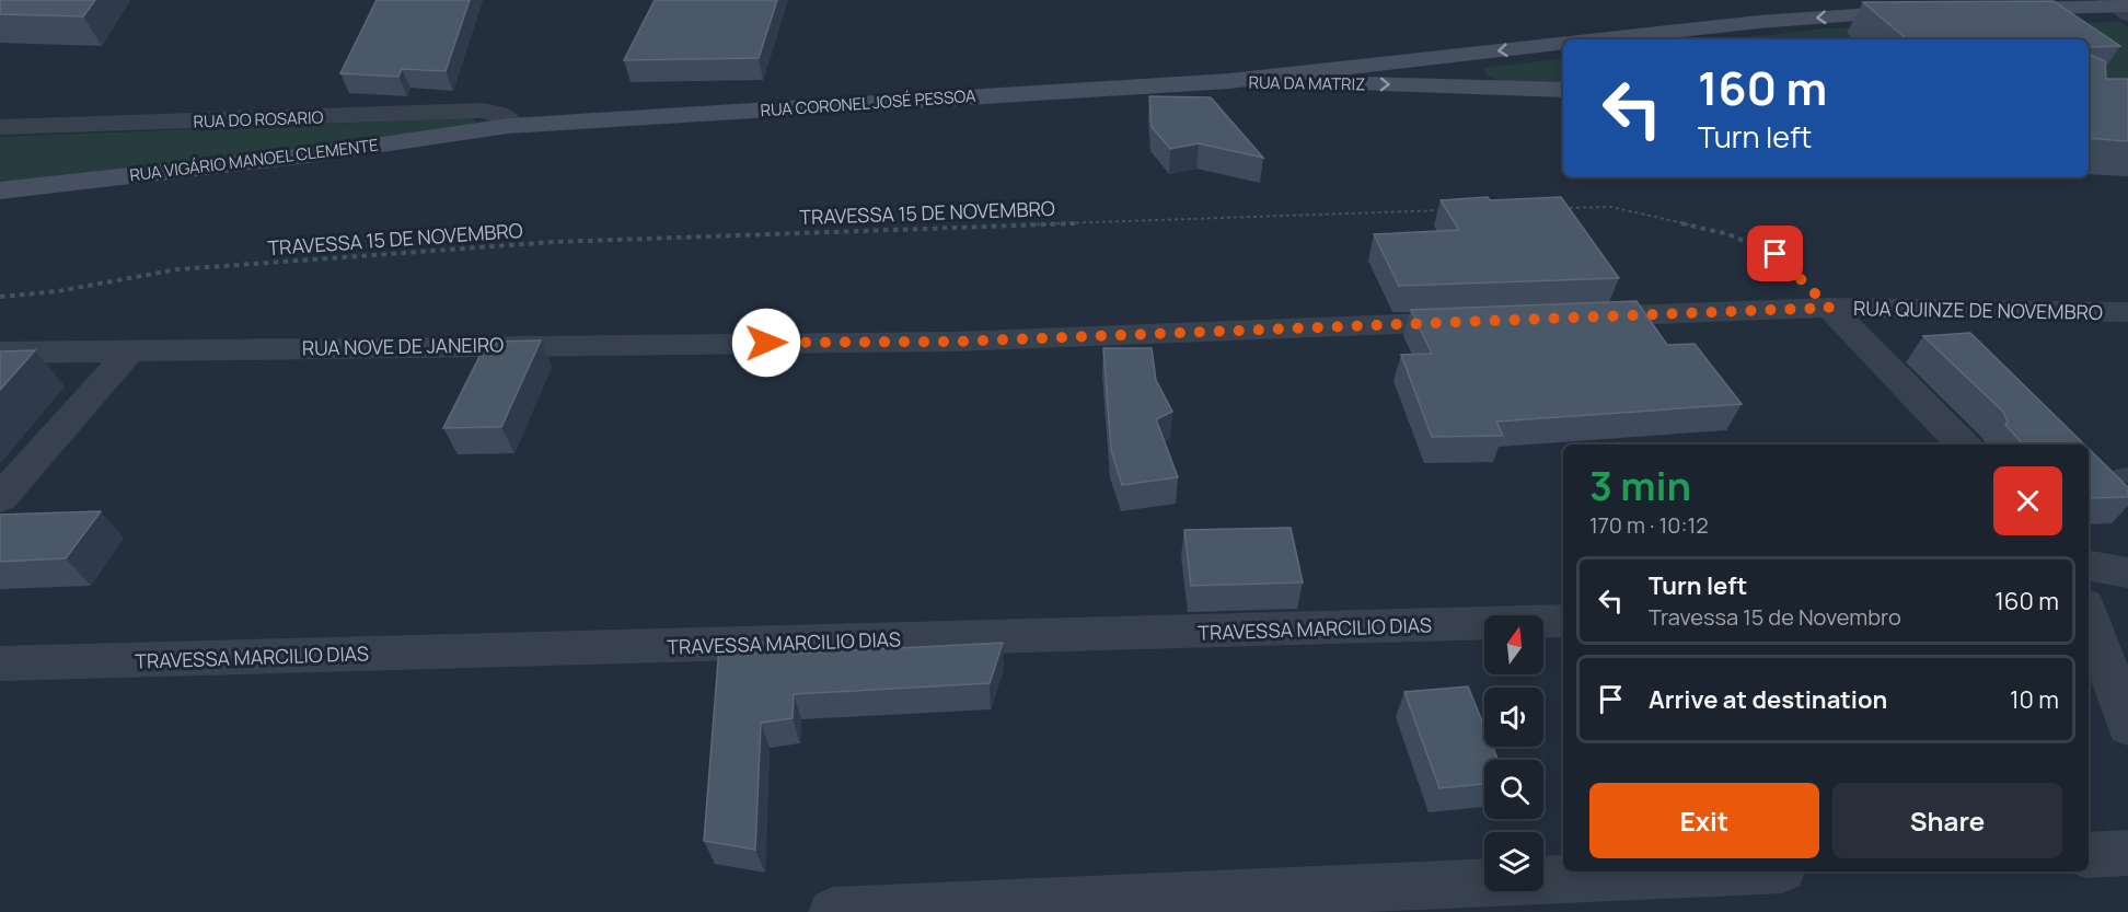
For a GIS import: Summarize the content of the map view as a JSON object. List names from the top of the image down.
{
  "streets": {
    "main road": ["RUA DA MATRIZ", "RUA CORONEL JOSÉ PESSOA", "RUA VIGÁRIO MANOEL CLEMENTE"],
    "street": [
      "RUA DO ROSARIO",
      "RUA QUINZE DE NOVEMBRO",
      "RUA NOVE DE JANEIRO",
      "TRAVESSA MARCILIO DIAS"
    ],
    "path": ["TRAVESSA 15 DE NOVEMBRO"]
  },
  "crossings": [
    ["RUA DA MATRIZ", "RUA CORONEL JOSÉ PESSOA"],
    ["RUA CORONEL JOSÉ PESSOA", "RUA DO ROSARIO"],
    ["RUA CORONEL JOSÉ PESSOA", "RUA VIGÁRIO MANOEL CLEMENTE"],
    ["RUA DO ROSARIO", "RUA VIGÁRIO MANOEL CLEMENTE"]
  ],
  "north": "top",
  "page": {
    "turn": ["160 m", "Turn left"],
    "heading": ["3 min", "170 m · 10:12"],
    "list": [
      {
        "name": "Turn left",
        "note": "Travessa 15 de Novembro",
        "value": "160 m"
      },
      {
        "name": "Arrive at destination",
        "value": "10 m"
      }
    ],
    "buttons": ["Exit", "Share"]
  }
}
